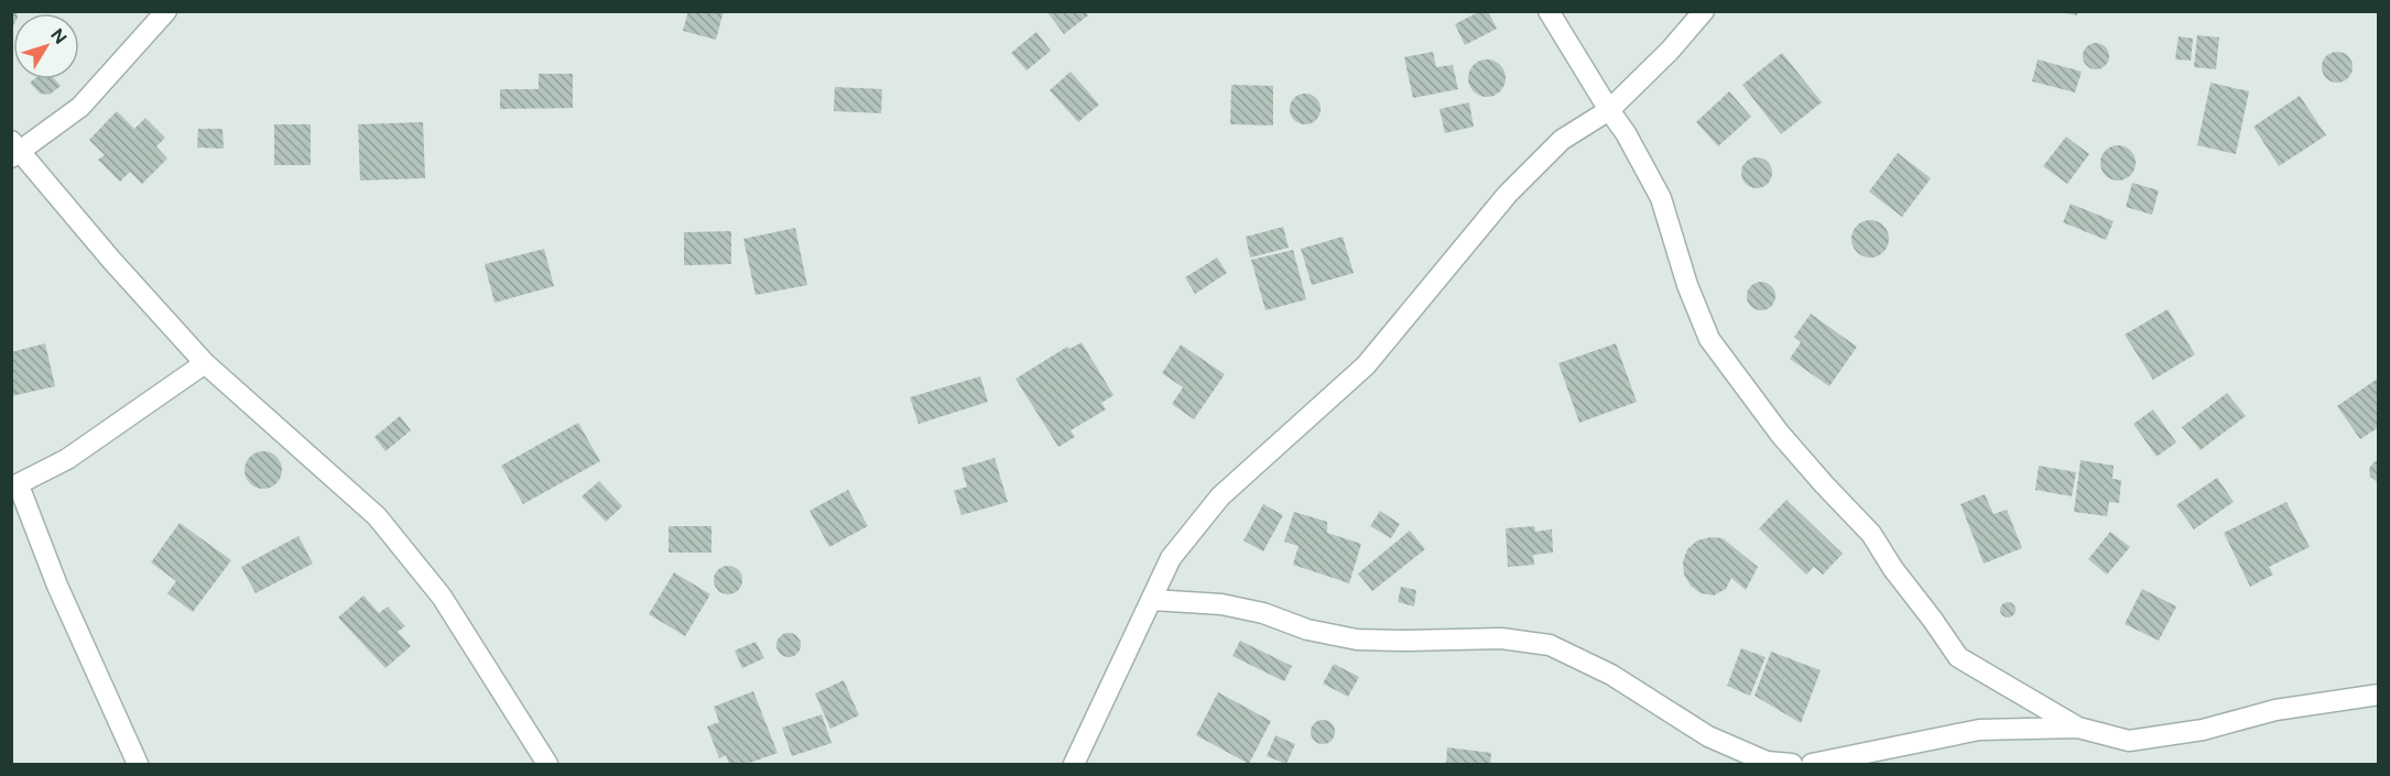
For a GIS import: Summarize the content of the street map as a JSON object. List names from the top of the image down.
{
  "north": "top right"
}
